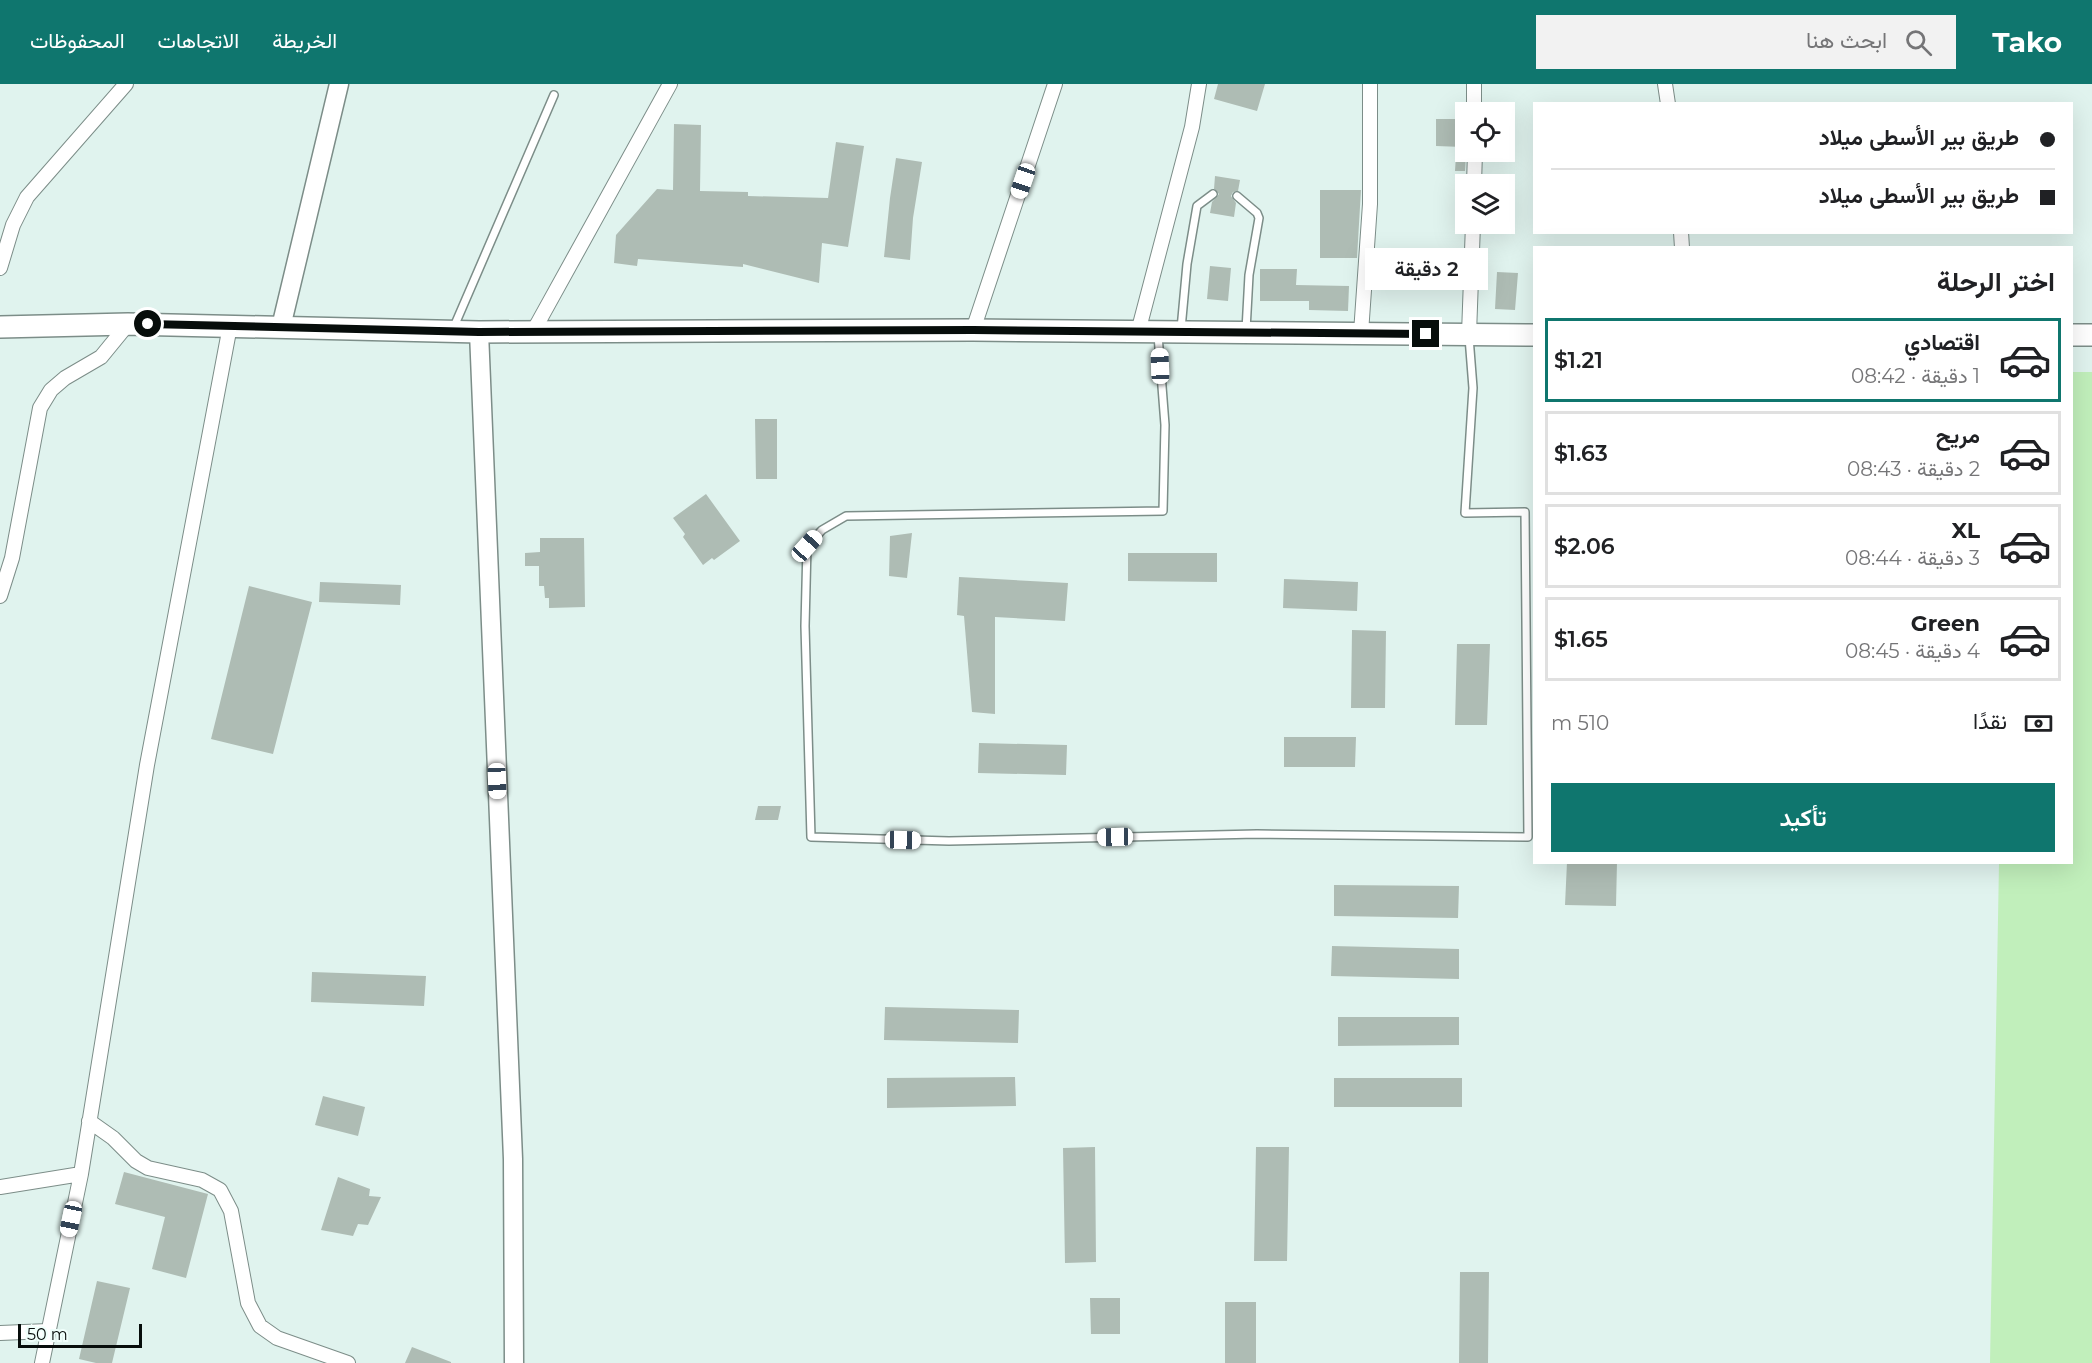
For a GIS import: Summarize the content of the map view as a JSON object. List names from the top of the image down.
{
  "scale_bar": "50 m",
  "page": {
    "header": "Tako",
    "search": "ابحث هنا",
    "nav": ["الخريطة", "الاتجاهات", "المحفوظات"],
    "banner": ["طريق بير الأسطى ميلاد", "طريق بير الأسطى ميلاد"],
    "heading": "اختر الرحلة",
    "bubble": "2 دقيقة",
    "list": [
      {
        "name": "اقتصادي",
        "note": "1 دقيقة · 08:42",
        "value": "$1.21"
      },
      {
        "name": "مريح",
        "note": "2 دقيقة · 08:43",
        "value": "$1.63"
      },
      {
        "name": "XL",
        "note": "3 دقيقة · 08:44",
        "value": "$2.06"
      },
      {
        "name": "Green",
        "note": "4 دقيقة · 08:45",
        "value": "$1.65"
      }
    ],
    "pay": ["نقدًا", "510 m"],
    "buttons": "تأكيد",
    "scale": "50 m"
  }
}
